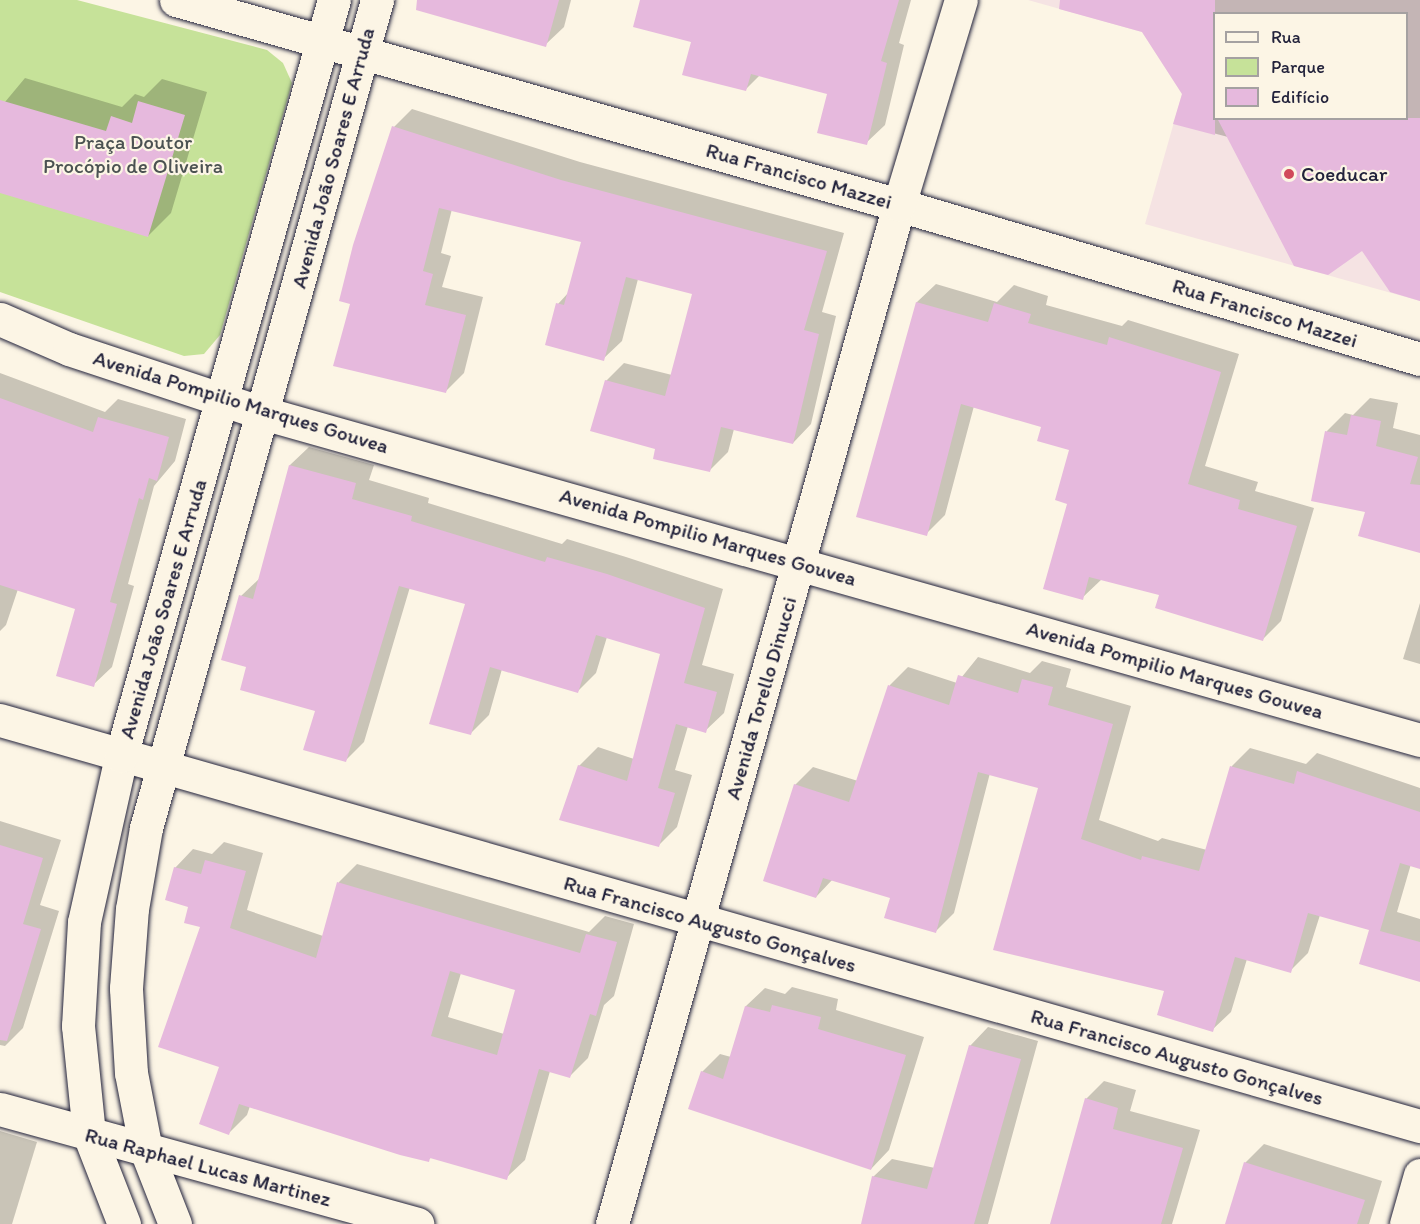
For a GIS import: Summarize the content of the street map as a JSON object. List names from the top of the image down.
{
  "streets": {
    "street": [
      "Avenida João Soares E Arruda",
      "Rua Francisco Mazzei",
      "Avenida Pompilio Marques Gouvea",
      "Avenida Torello Dinucci",
      "Rua Francisco Augusto Gonçalves",
      "Rua Raphael Lucas Martinez"
    ]
  },
  "crossings": [
    ["Avenida João Soares E Arruda", "Rua Francisco Mazzei"],
    ["Avenida João Soares E Arruda", "Avenida Pompilio Marques Gouvea"],
    ["Avenida João Soares E Arruda", "Rua Francisco Augusto Gonçalves"],
    ["Avenida João Soares E Arruda", "Rua Raphael Lucas Martinez"],
    ["Rua Francisco Mazzei", "Avenida Torello Dinucci"],
    ["Avenida Pompilio Marques Gouvea", "Avenida Torello Dinucci"],
    ["Avenida Torello Dinucci", "Rua Francisco Augusto Gonçalves"]
  ],
  "parks": ["Praça Doutor Procópio de Oliveira"],
  "places": ["Coeducar"],
  "legend": ["Rua", "Parque", "Edifício"]
}
